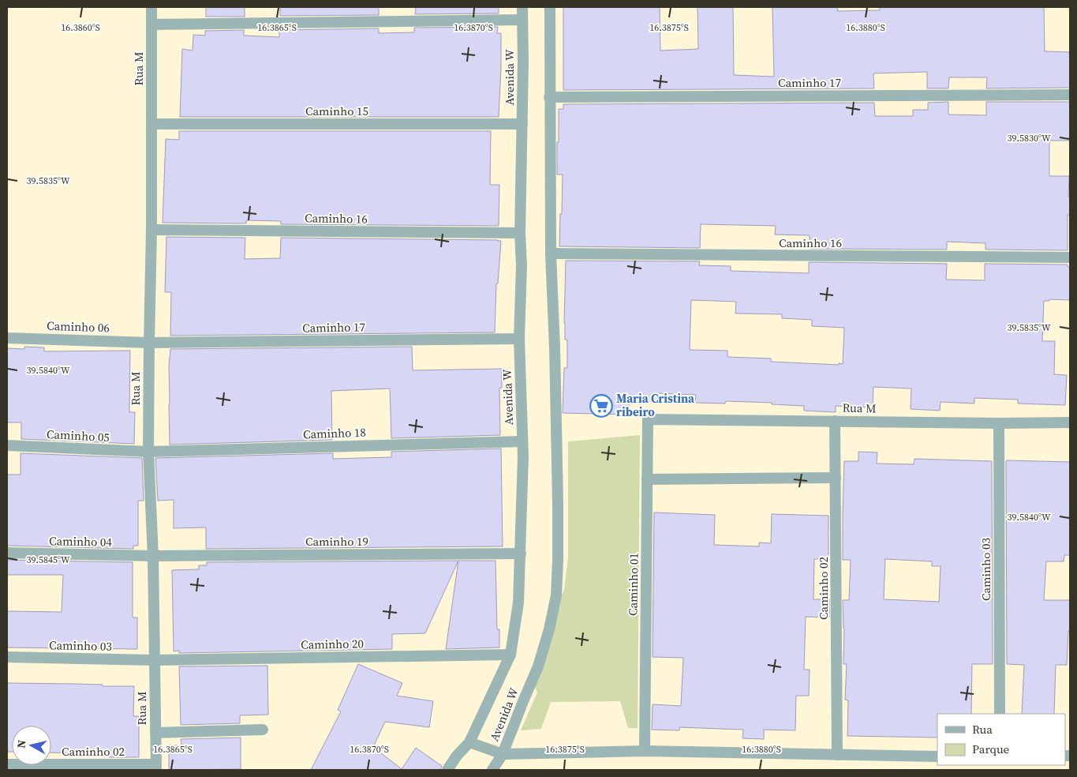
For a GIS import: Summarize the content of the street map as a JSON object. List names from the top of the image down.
{
  "streets": {
    "street": [
      "Rua M",
      "Avenida W",
      "Caminho 17",
      "Caminho 15",
      "Caminho 16",
      "Caminho 06",
      "Caminho 18",
      "Caminho 05",
      "Caminho 04",
      "Caminho 19",
      "Caminho 03",
      "Caminho 01",
      "Caminho 02",
      "Caminho 20"
    ]
  },
  "crossings": [
    ["Rua M", "Caminho 17"],
    ["Rua M", "Caminho 15"],
    ["Rua M", "Caminho 16"],
    ["Rua M", "Caminho 06"],
    ["Rua M", "Caminho 18"],
    ["Rua M", "Caminho 05"],
    ["Rua M", "Caminho 04"],
    ["Rua M", "Caminho 19"],
    ["Rua M", "Caminho 03"],
    ["Rua M", "Caminho 01"],
    ["Rua M", "Caminho 02"],
    ["Rua M", "Caminho 20"],
    ["Avenida W", "Caminho 17"],
    ["Avenida W", "Caminho 15"],
    ["Avenida W", "Caminho 16"],
    ["Avenida W", "Caminho 18"],
    ["Avenida W", "Caminho 19"],
    ["Avenida W", "Caminho 20"],
    ["Caminho 17", "Caminho 06"],
    ["Caminho 18", "Caminho 05"],
    ["Caminho 04", "Caminho 19"],
    ["Caminho 03", "Caminho 20"]
  ],
  "places": {
    "supermarket": ["Maria Cristina ribeiro"]
  },
  "legend": ["Rua", "Parque"],
  "north": "left",
  "coordinates": [
    "16.3860°S",
    "16.3865°S",
    "16.3870°S",
    "16.3875°S",
    "16.3880°S",
    "39.5830°W",
    "39.5835°W",
    "39.5840°W",
    "39.5845°W"
  ]
}
